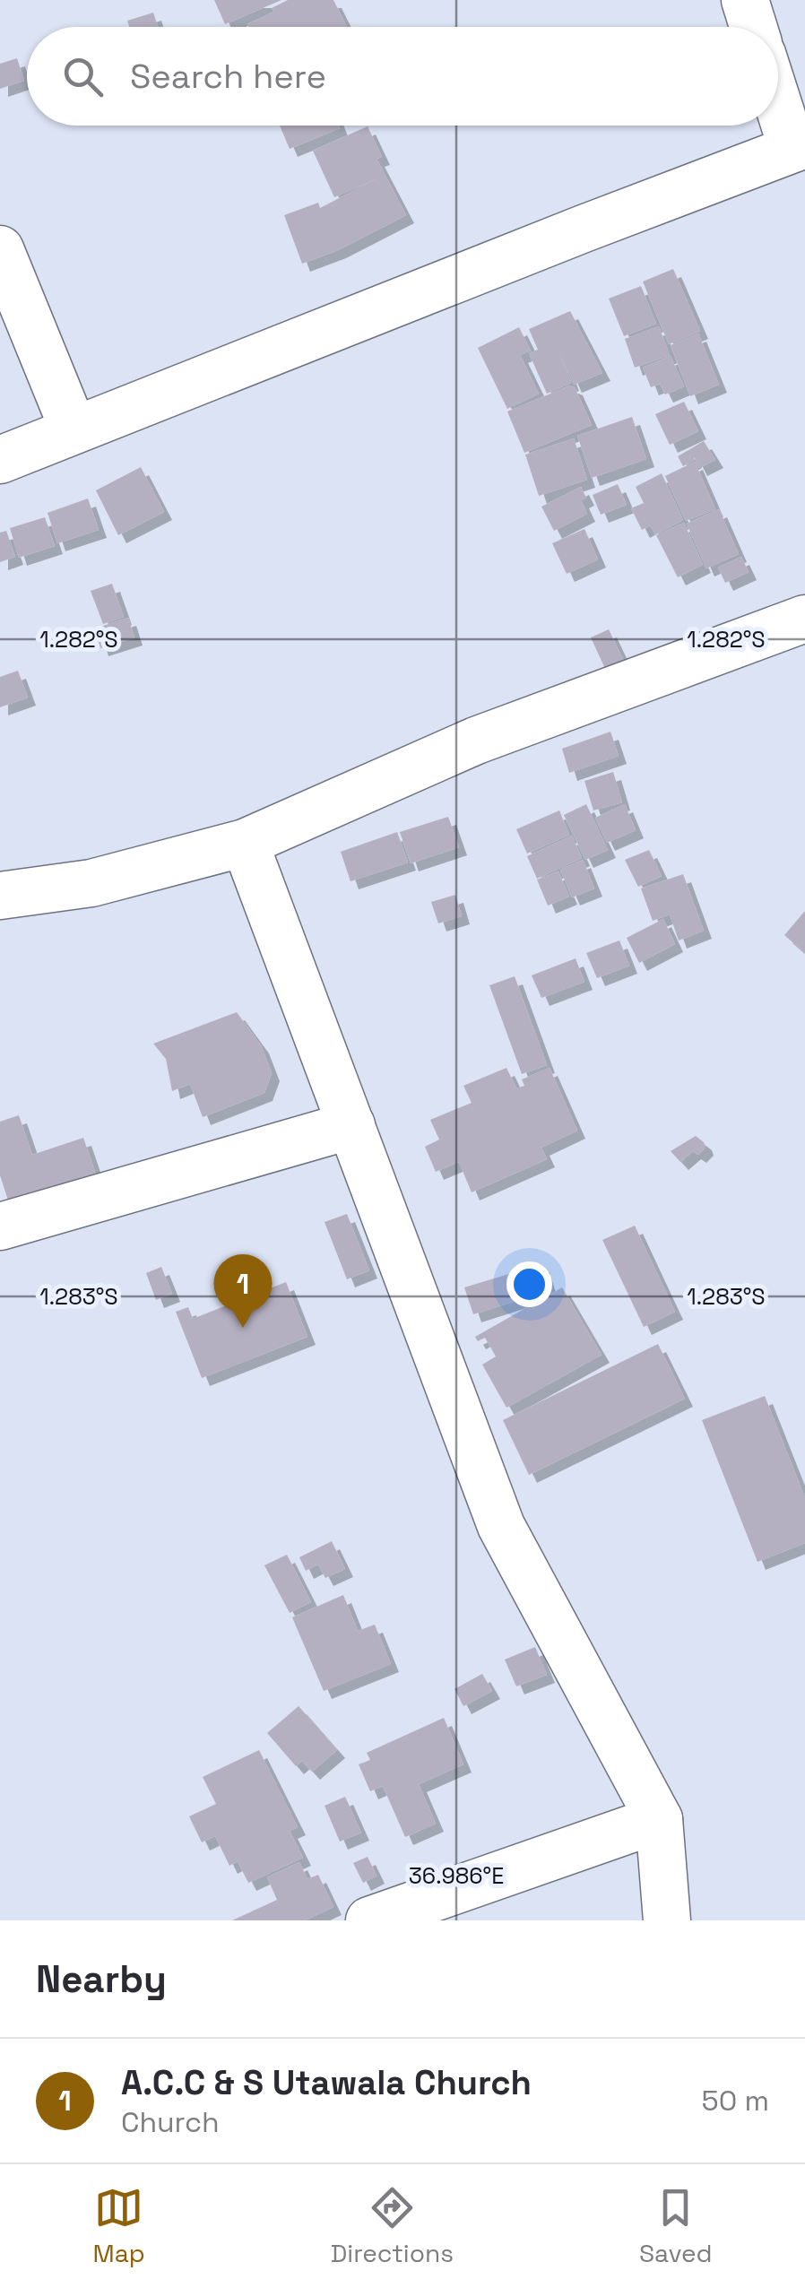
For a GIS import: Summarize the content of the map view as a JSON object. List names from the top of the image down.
{
  "page": {
    "search": "Search here",
    "pins": "1",
    "heading": "Nearby",
    "list": [
      {
        "mark": "1",
        "name": "A.C.C & S Utawala Church",
        "note": "Church",
        "value": "50 m"
      }
    ],
    "nav": ["Map", "Directions", "Saved"]
  },
  "coordinates": ["1.282°S", "1.283°S", "36.986°E"]
}
